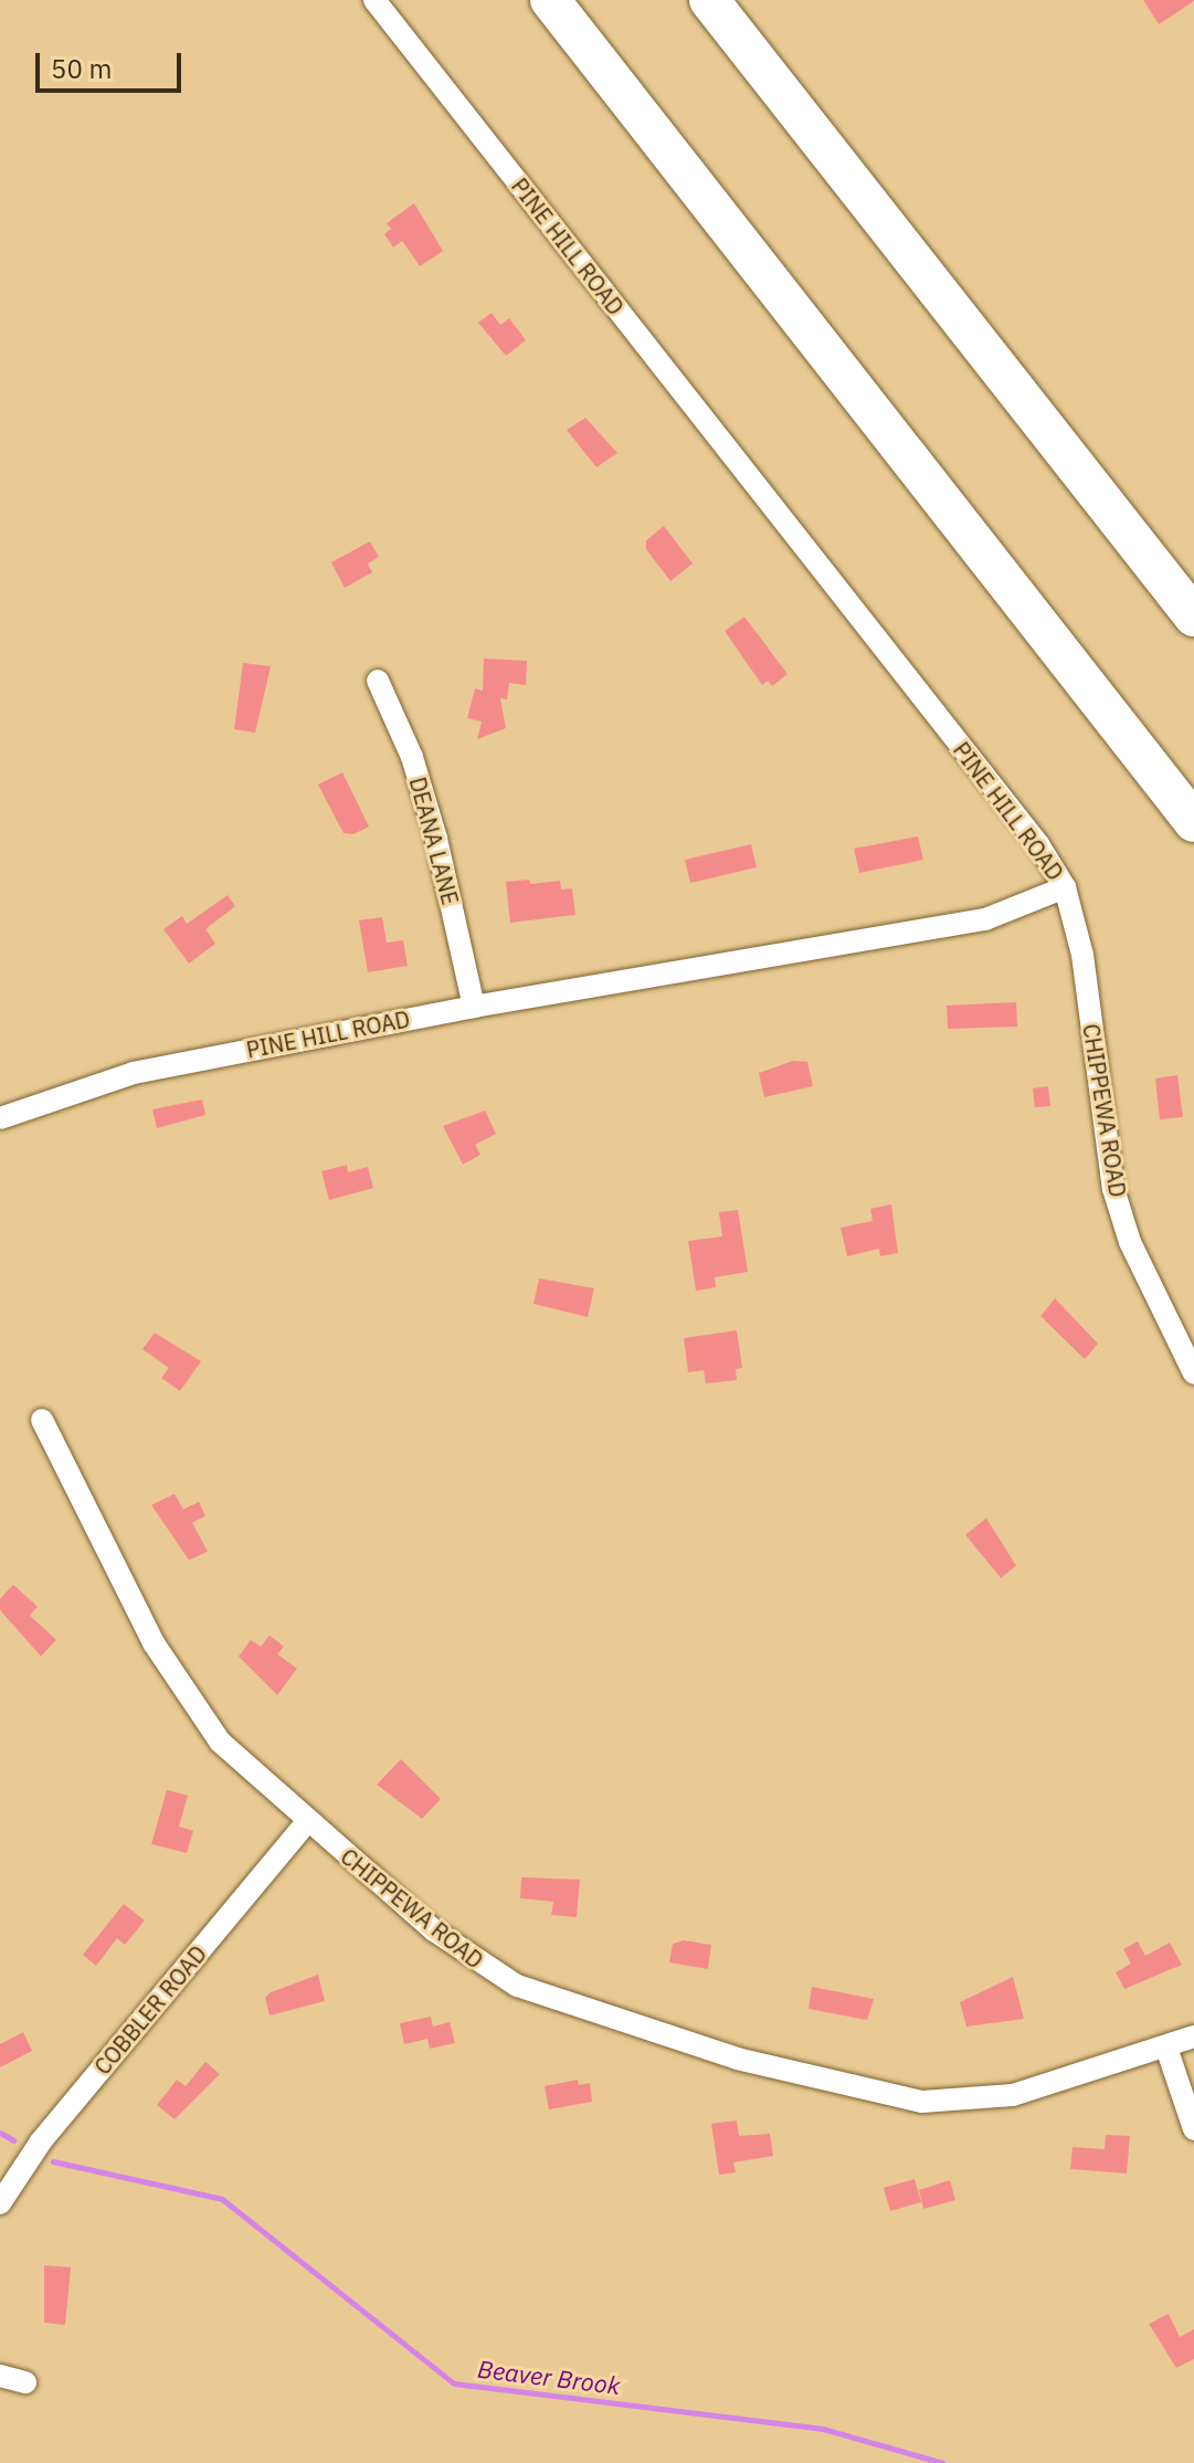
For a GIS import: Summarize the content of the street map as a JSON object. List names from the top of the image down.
{
  "streets": {
    "street": [
      "PINE HILL ROAD",
      "DEANA LANE",
      "CHIPPEWA ROAD",
      "COBBLER ROAD"
    ]
  },
  "crossings": [
    ["PINE HILL ROAD", "DEANA LANE"],
    ["PINE HILL ROAD", "CHIPPEWA ROAD"],
    ["CHIPPEWA ROAD", "COBBLER ROAD"]
  ],
  "water": ["Beaver Brook"],
  "scale_bar": "50 m"
}
